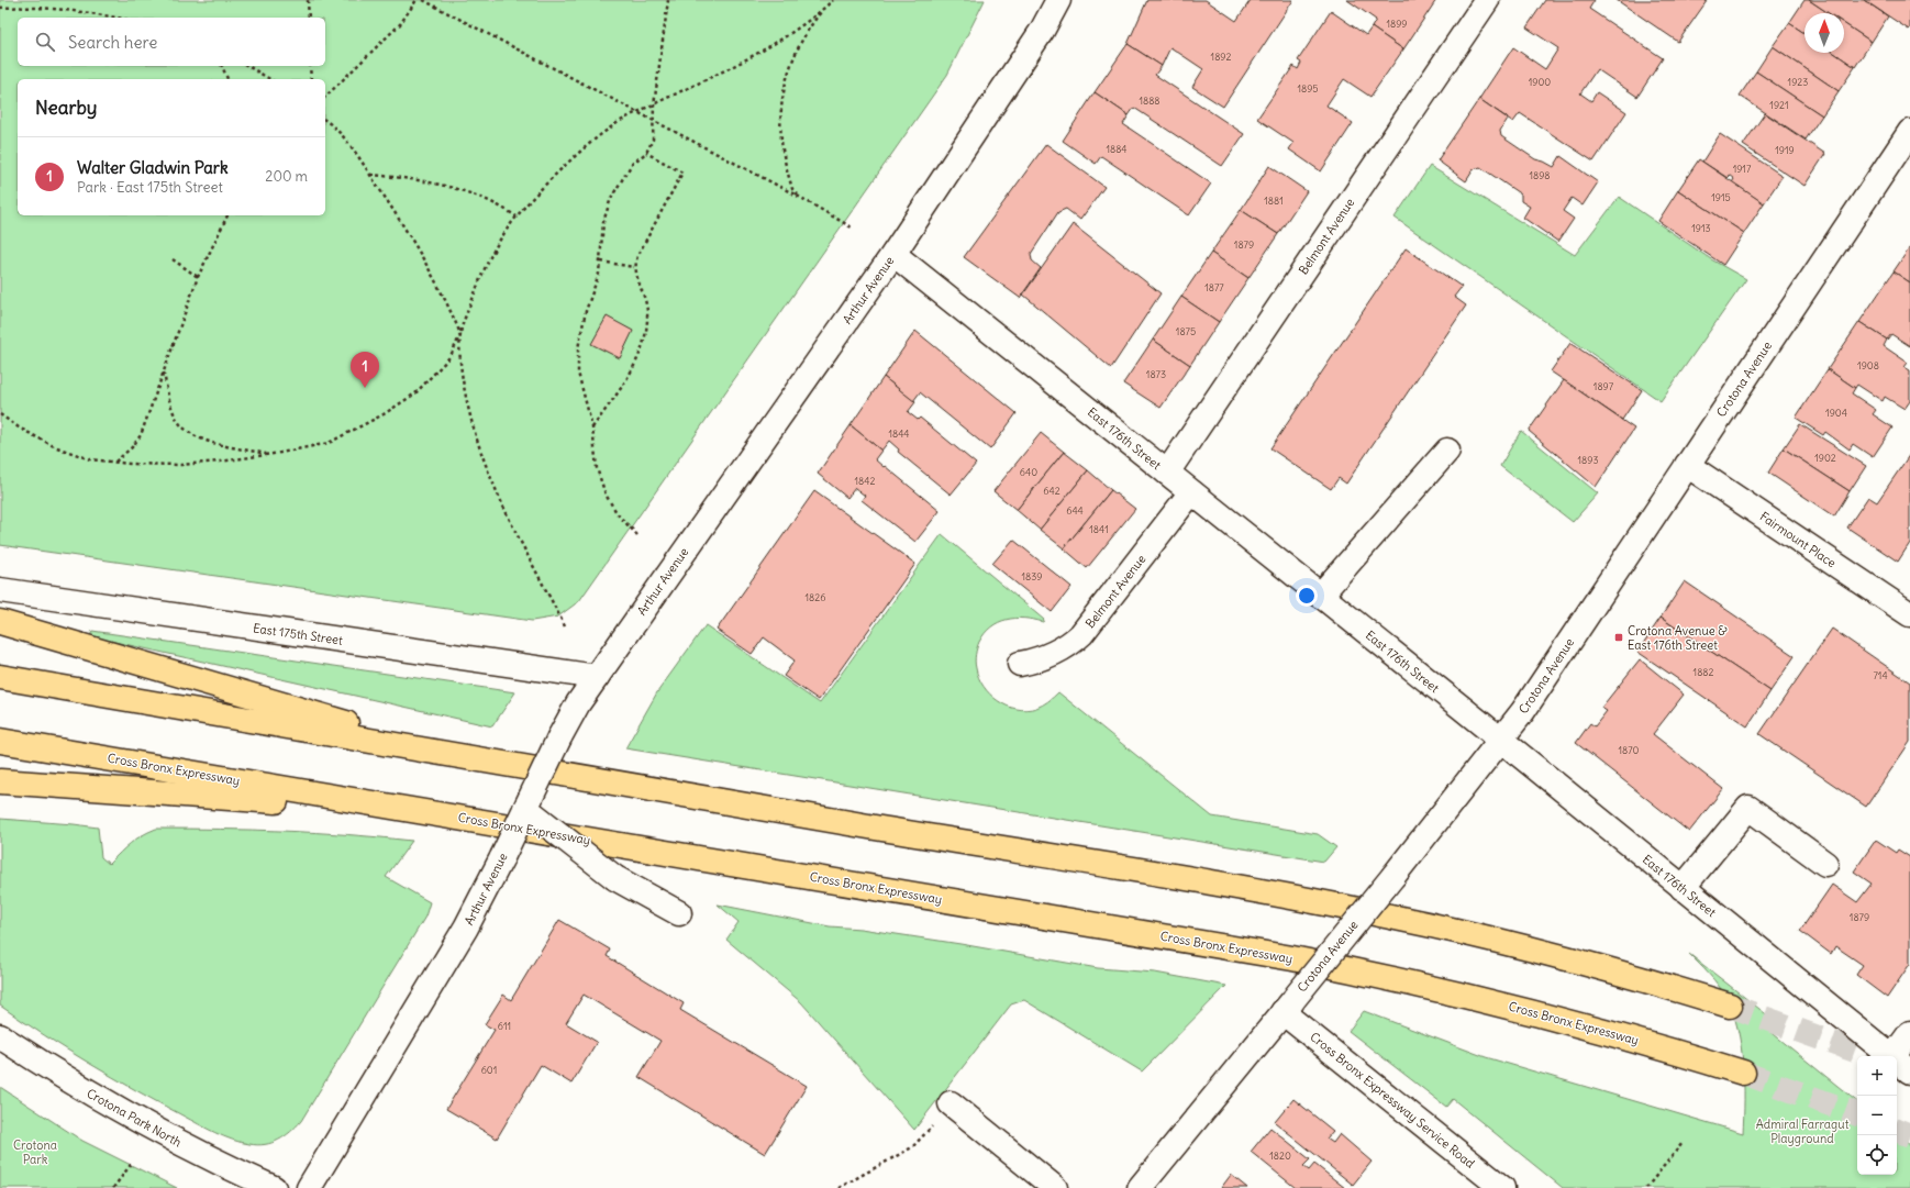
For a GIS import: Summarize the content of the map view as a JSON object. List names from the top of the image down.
{
  "streets": {
    "highway": ["Cross Bronx Expressway"],
    "street": [
      "Belmont Avenue",
      "Arthur Avenue",
      "Crotona Avenue",
      "East 176th Street",
      "Fairmount Place",
      "East 175th Street",
      "Cross Bronx Expressway Service Road",
      "Crotona Park North"
    ]
  },
  "crossings": [
    ["Belmont Avenue", "East 176th Street"],
    ["Arthur Avenue", "East 176th Street"],
    ["Arthur Avenue", "East 175th Street"],
    ["Crotona Avenue", "East 176th Street"],
    ["Crotona Avenue", "Fairmount Place"],
    ["Crotona Avenue", "Cross Bronx Expressway Service Road"]
  ],
  "parks": ["Admiral Farragut Playground", "Crotona Park"],
  "places": {
    "transit": ["Crotona Avenue & East 176th Street"]
  },
  "house_numbers": [
    "1899",
    "1892",
    "1900",
    "1923",
    "1895",
    "1888",
    "1921",
    "1884",
    "1919",
    "1917",
    "1898",
    "1915",
    "1881",
    "1913",
    "1879",
    "1877",
    "1875",
    "1908",
    "1873",
    "1897",
    "1904",
    "1844",
    "1902",
    "1893",
    "640",
    "1842",
    "642",
    "644",
    "1841",
    "1839",
    "1826",
    "1882",
    "714",
    "1870",
    "1879",
    "611",
    "601",
    "1820"
  ],
  "north": "top",
  "page": {
    "search": "Search here",
    "heading": "Nearby",
    "list": [
      {
        "mark": "1",
        "name": "Walter Gladwin Park",
        "note": "Park · East 175th Street",
        "value": "200 m"
      }
    ],
    "pins": "1",
    "map_buttons": ["+", "−"]
  }
}
